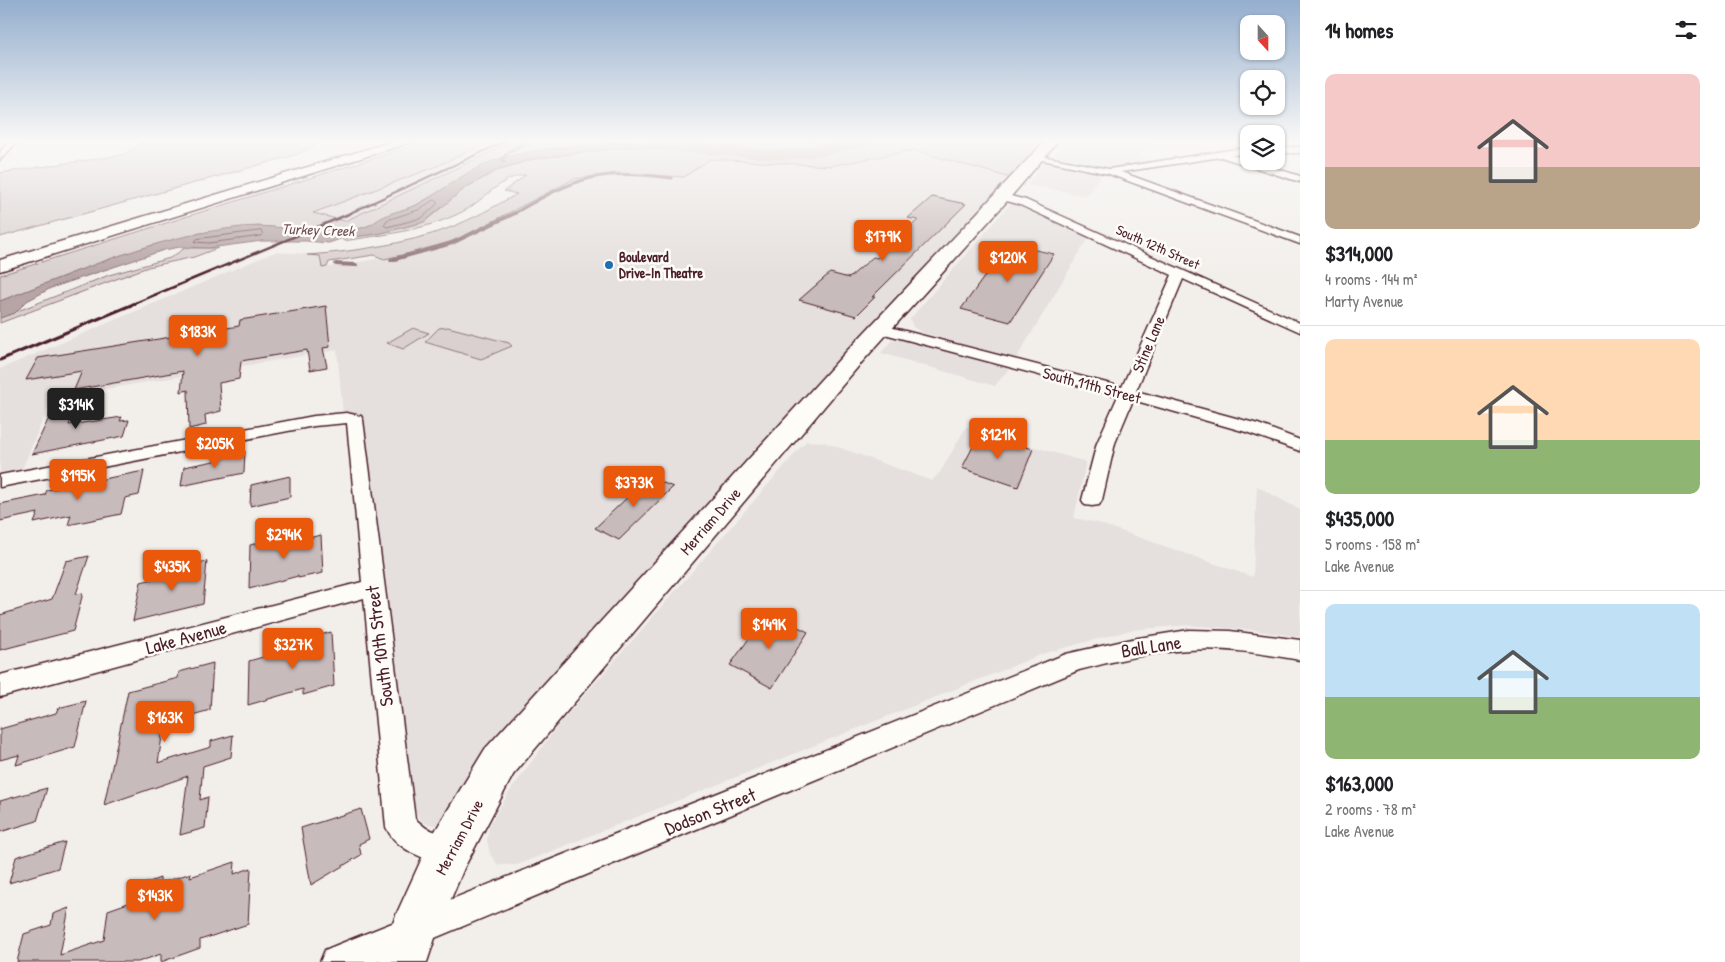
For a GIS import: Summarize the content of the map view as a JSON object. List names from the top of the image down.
{
  "streets": {
    "main road": ["Merriam Drive"],
    "street": [
      "South 12th Street",
      "Stine Lane",
      "South 11th Street",
      "Lake Avenue",
      "South 10th Street",
      "Ball Lane",
      "Dodson Street"
    ]
  },
  "crossings": [
    ["South 12th Street", "Stine Lane"],
    ["South 12th Street", "Merriam Drive"],
    ["Stine Lane", "South 11th Street"],
    ["South 11th Street", "Merriam Drive"],
    ["Merriam Drive", "South 10th Street"],
    ["Merriam Drive", "Dodson Street"],
    ["Lake Avenue", "South 10th Street"],
    ["Ball Lane", "Dodson Street"]
  ],
  "water": ["Turkey Creek"],
  "places": ["Boulevard Drive-In Theatre"],
  "north": "bottom",
  "page": {
    "heading": "14 homes",
    "list": [
      {
        "name": "$314,000",
        "note": "4 rooms · 144 m² · Marty Avenue"
      },
      {
        "name": "$435,000",
        "note": "5 rooms · 158 m² · Lake Avenue"
      },
      {
        "name": "$163,000",
        "note": "2 rooms · 78 m² · Lake Avenue"
      }
    ],
    "price": [
      "$179K",
      "$120K",
      "$183K",
      "$314K",
      "$121K",
      "$205K",
      "$195K",
      "$373K",
      "$294K",
      "$435K",
      "$149K",
      "$327K",
      "$163K",
      "$143K"
    ]
  }
}
